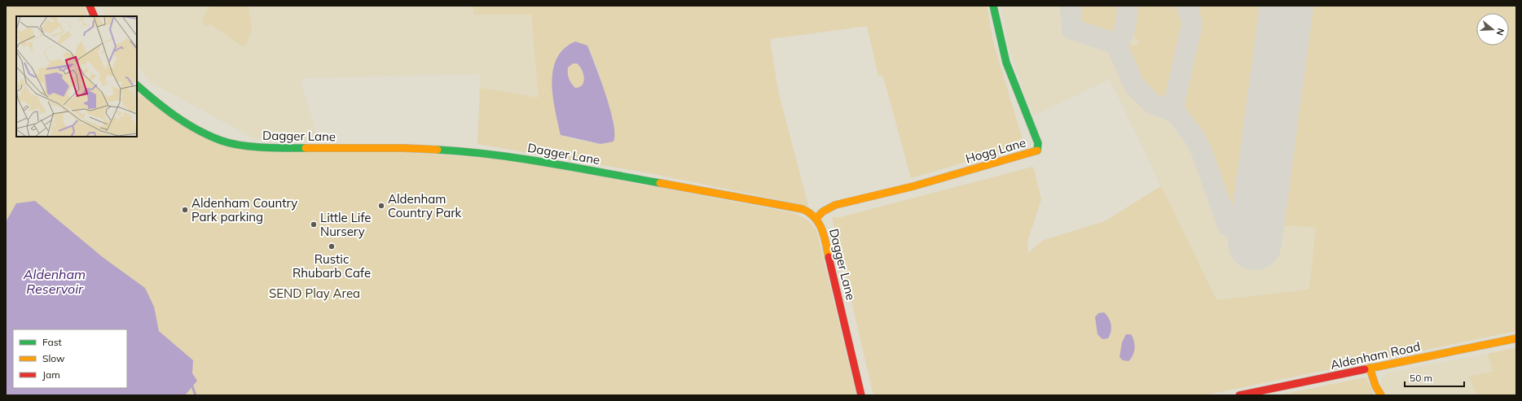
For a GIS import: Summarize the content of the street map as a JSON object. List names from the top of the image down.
{
  "streets": {
    "street": ["Dagger Lane", "Hogg Lane", "Aldenham Road"]
  },
  "crossings": [
    ["Dagger Lane", "Hogg Lane"]
  ],
  "water": ["Aldenham Reservoir"],
  "parks": ["SEND Play Area"],
  "places": [
    "Aldenham Country Park",
    "Aldenham Country Park parking",
    "Little Life Nursery",
    "Rustic Rhubarb Cafe"
  ],
  "legend": ["Fast", "Slow", "Jam"],
  "scale_bar": "50 m",
  "north": "right"
}
